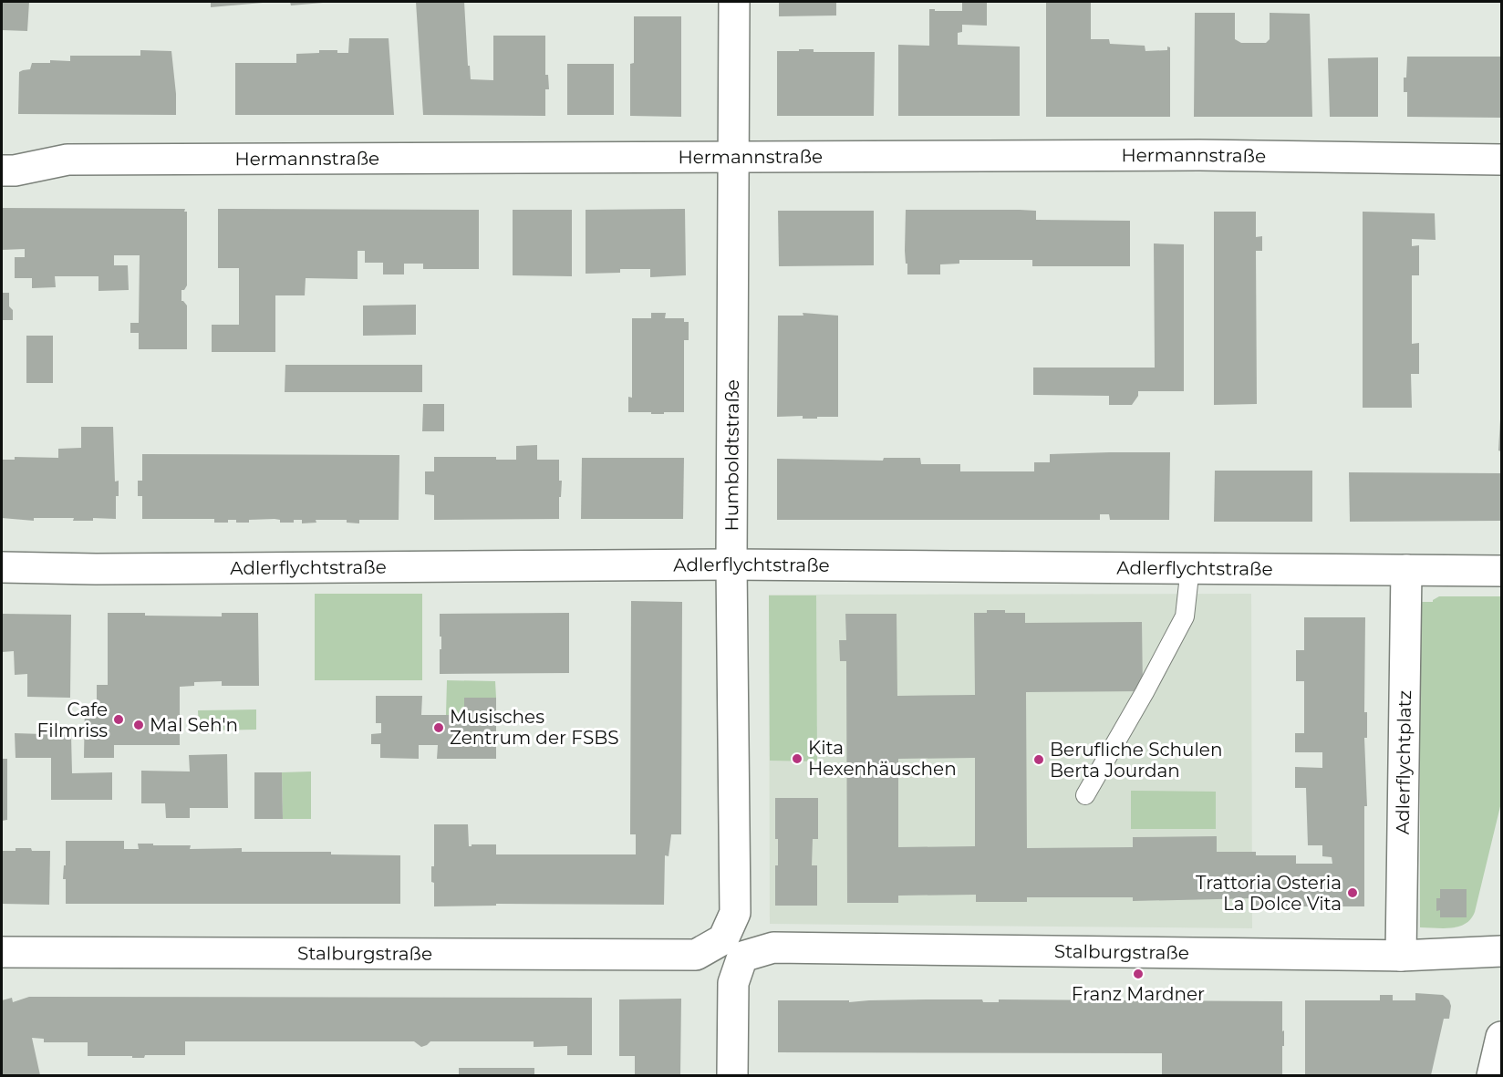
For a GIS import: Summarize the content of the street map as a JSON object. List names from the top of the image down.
{
  "streets": {
    "street": [
      "Hermannstraße",
      "Humboldtstraße",
      "Adlerflychtstraße",
      "Adlerflychtplatz",
      "Stalburgstraße"
    ]
  },
  "crossings": [
    ["Hermannstraße", "Humboldtstraße"],
    ["Humboldtstraße", "Adlerflychtstraße"],
    ["Humboldtstraße", "Stalburgstraße"],
    ["Adlerflychtstraße", "Adlerflychtplatz"],
    ["Adlerflychtplatz", "Stalburgstraße"]
  ],
  "places": [
    "Cafe Filmriss",
    "Mal Seh'n",
    "Musisches Zentrum der FSBS",
    "Kita Hexenhäuschen",
    "Berufliche Schulen Berta Jourdan",
    "Trattoria Osteria La Dolce Vita",
    "Franz Mardner"
  ]
}
